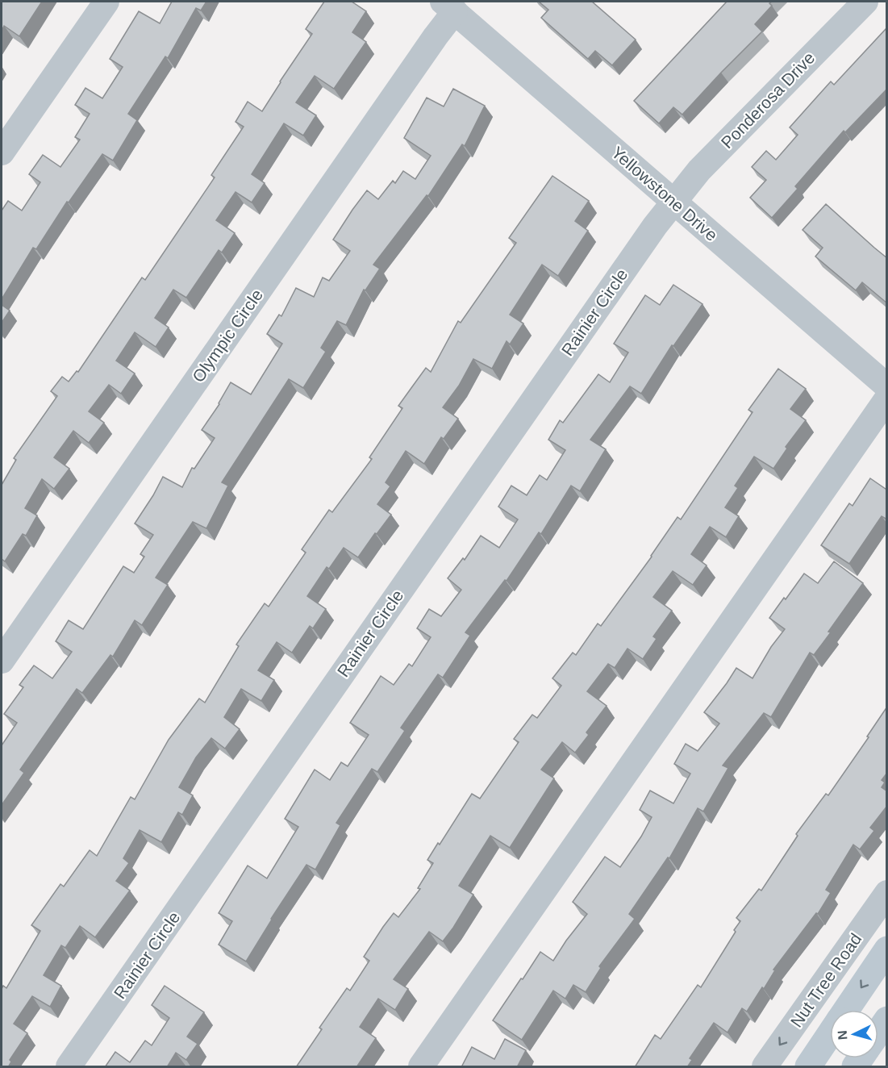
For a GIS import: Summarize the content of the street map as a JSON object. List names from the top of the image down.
{
  "streets": {
    "main road": ["Nut Tree Road"],
    "street": [
      "Ponderosa Drive",
      "Yellowstone Drive",
      "Rainier Circle",
      "Olympic Circle"
    ]
  },
  "crossings": [
    ["Ponderosa Drive", "Yellowstone Drive"],
    ["Ponderosa Drive", "Rainier Circle"],
    ["Yellowstone Drive", "Rainier Circle"],
    ["Yellowstone Drive", "Olympic Circle"]
  ],
  "one_way": ["Nut Tree Road"],
  "north": "left"
}
